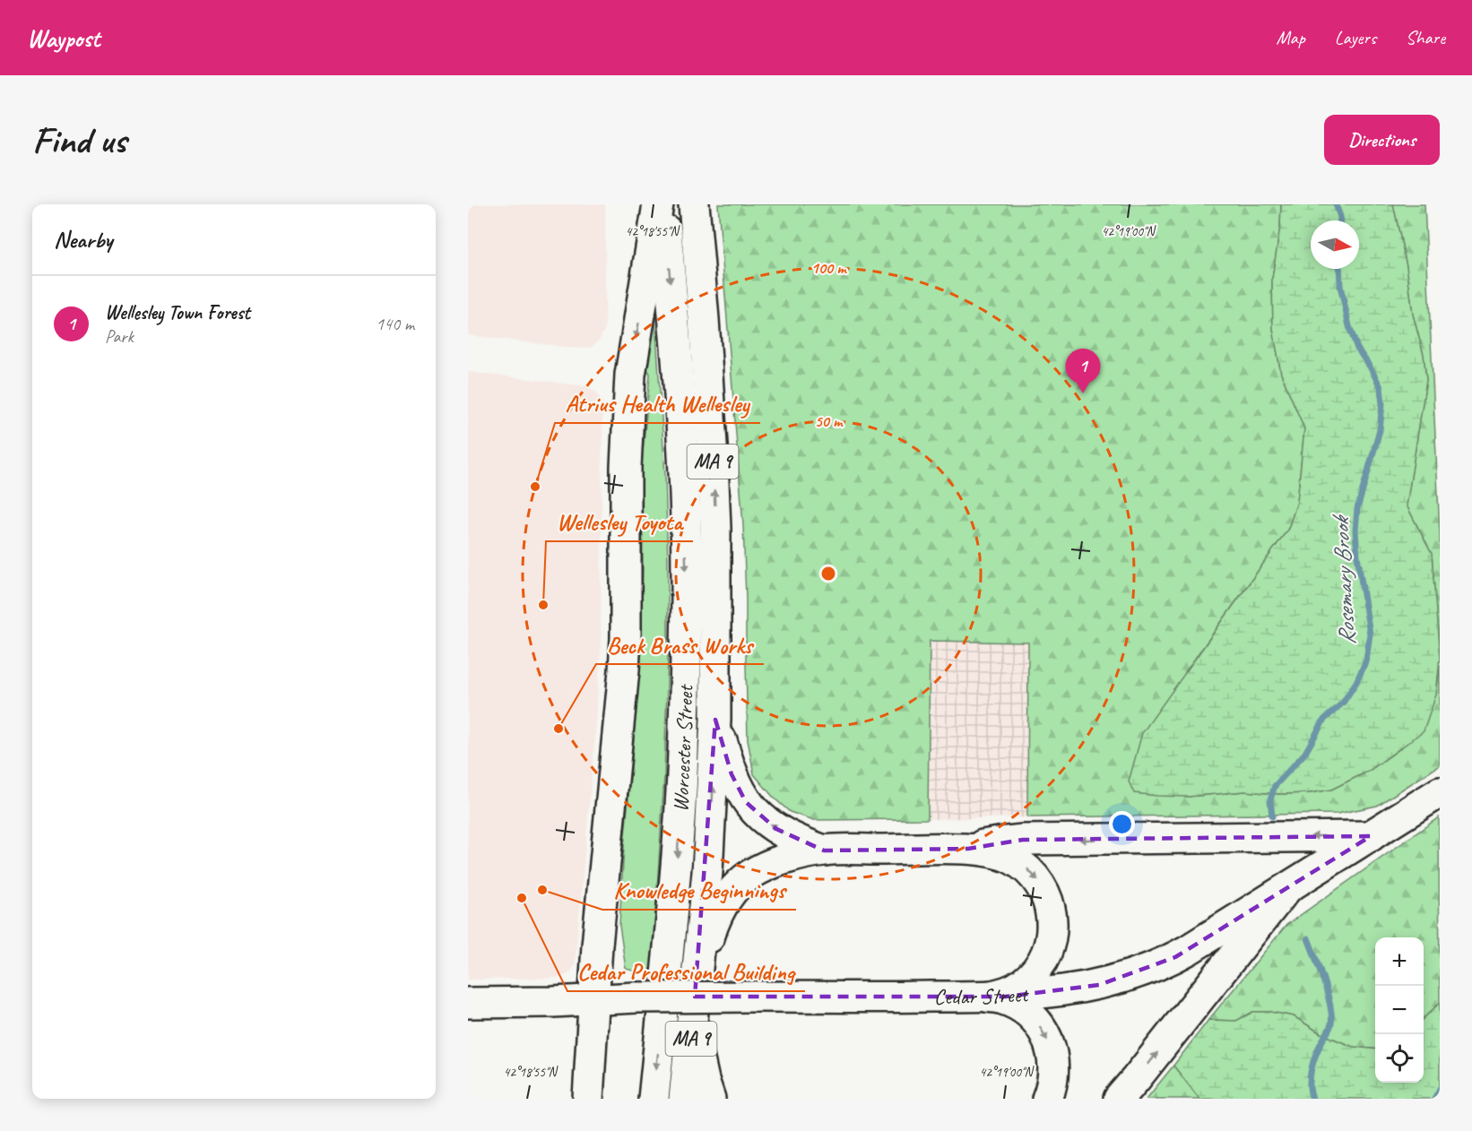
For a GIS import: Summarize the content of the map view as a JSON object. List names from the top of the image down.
{
  "streets": {
    "main road": ["MA 9", "Worcester Street", "Cedar Street"]
  },
  "water": ["Rosemary Brook"],
  "places": [
    "Atrius Health Wellesley",
    "Wellesley Toyota",
    "Beck Brass Works",
    "Knowledge Beginnings",
    "Cedar Professional Building"
  ],
  "north": "right",
  "page": {
    "header": "Waypost",
    "nav": ["Map", "Layers", "Share"],
    "buttons": "Directions",
    "title": "Find us",
    "heading": "Nearby",
    "list": [
      {
        "mark": "1",
        "name": "Wellesley Town Forest",
        "note": "Park",
        "value": "140 m"
      }
    ],
    "pins": "1",
    "map_buttons": ["+", "−"]
  },
  "coordinates": ["42°18'55\"N", "42°19'00\"N"],
  "rings": ["100 m", "50 m"]
}
